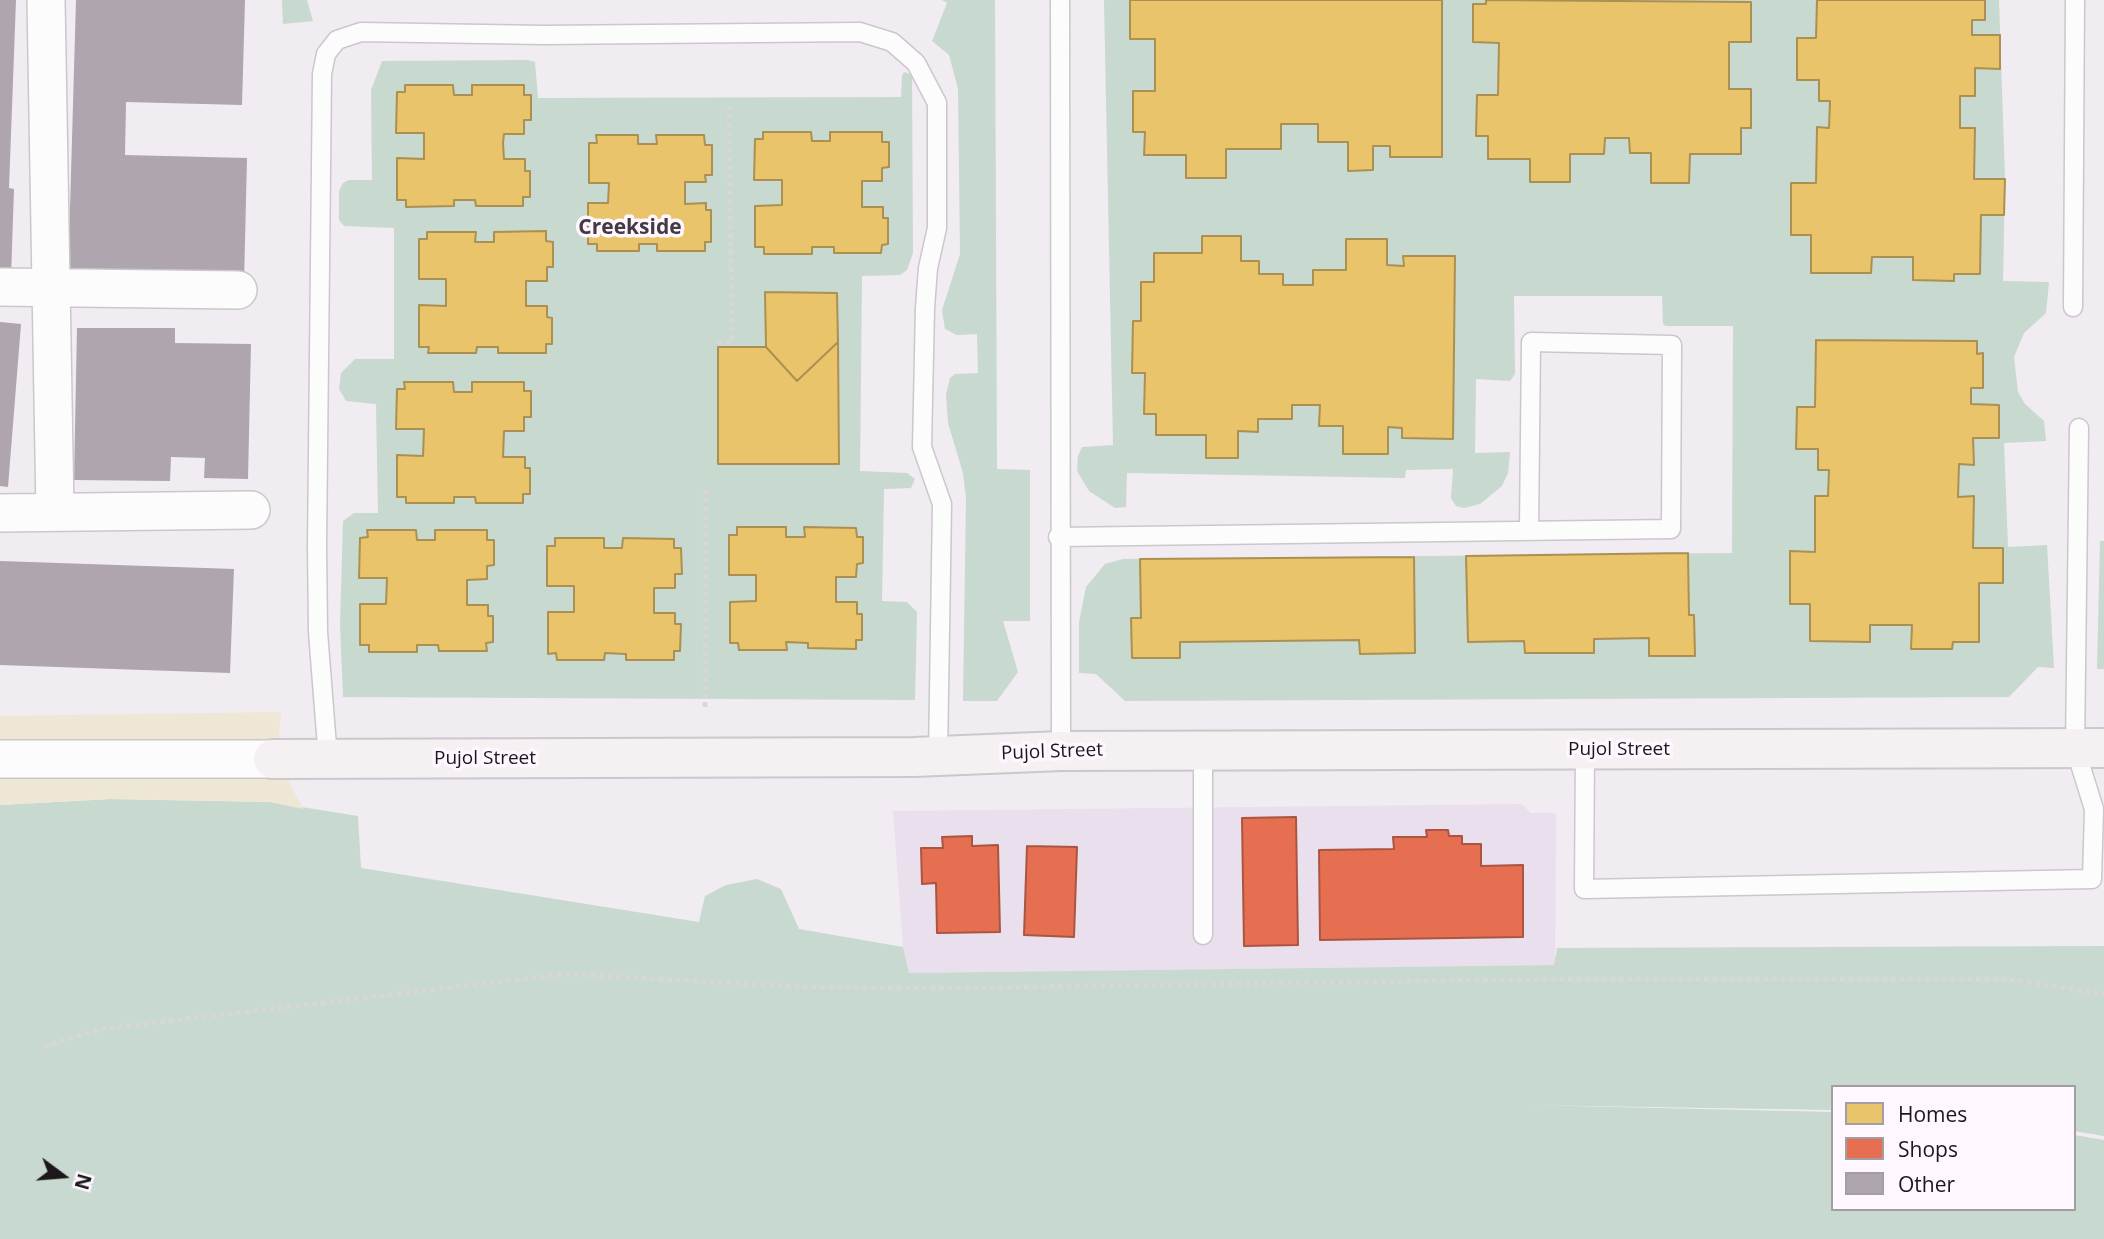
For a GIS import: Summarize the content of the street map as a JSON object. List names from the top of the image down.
{
  "streets": {
    "street": ["Pujol Street"]
  },
  "districts": ["Creekside"],
  "legend": ["Homes", "Shops", "Other"],
  "north": "right"
}
